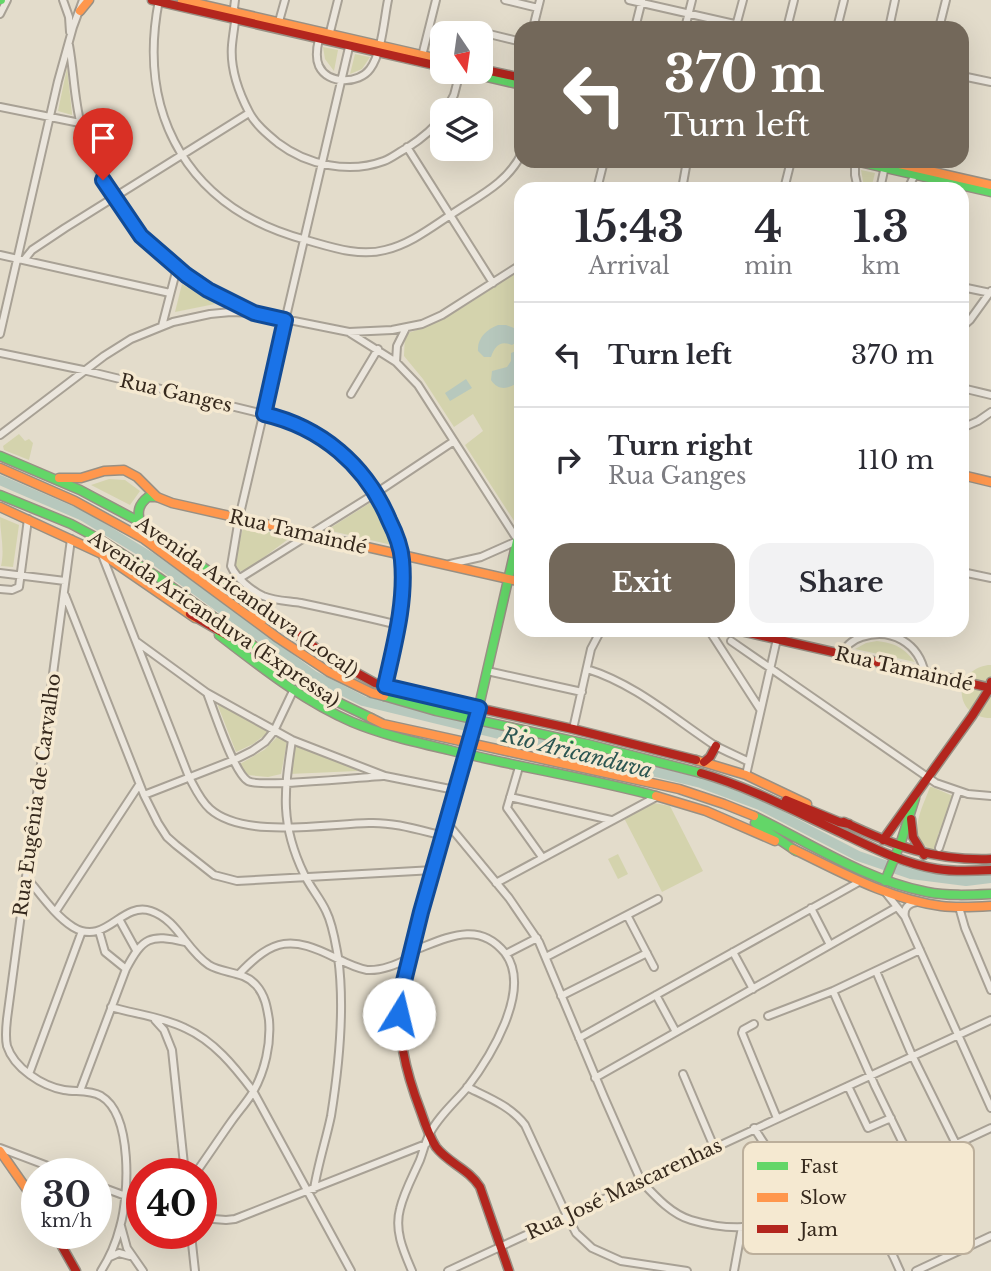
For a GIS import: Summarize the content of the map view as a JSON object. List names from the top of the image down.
{
  "streets": {
    "main road": ["Rua Tamaindé", "Avenida Aricanduva (Local)", "Avenida Aricanduva (Expressa)"],
    "street": ["Rua Ganges", "Rua Eugênia de Carvalho", "Rua José Mascarenhas"]
  },
  "crossings": [
    ["Rua Ganges", "Rua Tamaindé"],
    ["Rua Ganges", "Avenida Aricanduva (Local)"]
  ],
  "water": ["Rio Aricanduva"],
  "legend": ["Fast", "Slow", "Jam"],
  "north": "bottom",
  "page": {
    "turn": ["370 m", "Turn left"],
    "eta": [
      "15:43",
      "Arrival",
      "4",
      "min",
      "1.3",
      "km"
    ],
    "list": [
      {
        "name": "Turn left",
        "value": "370 m"
      },
      {
        "name": "Turn right",
        "note": "Rua Ganges",
        "value": "110 m"
      }
    ],
    "buttons": ["Exit", "Share"],
    "speed": "30 km/h",
    "limit": "40"
  }
}
